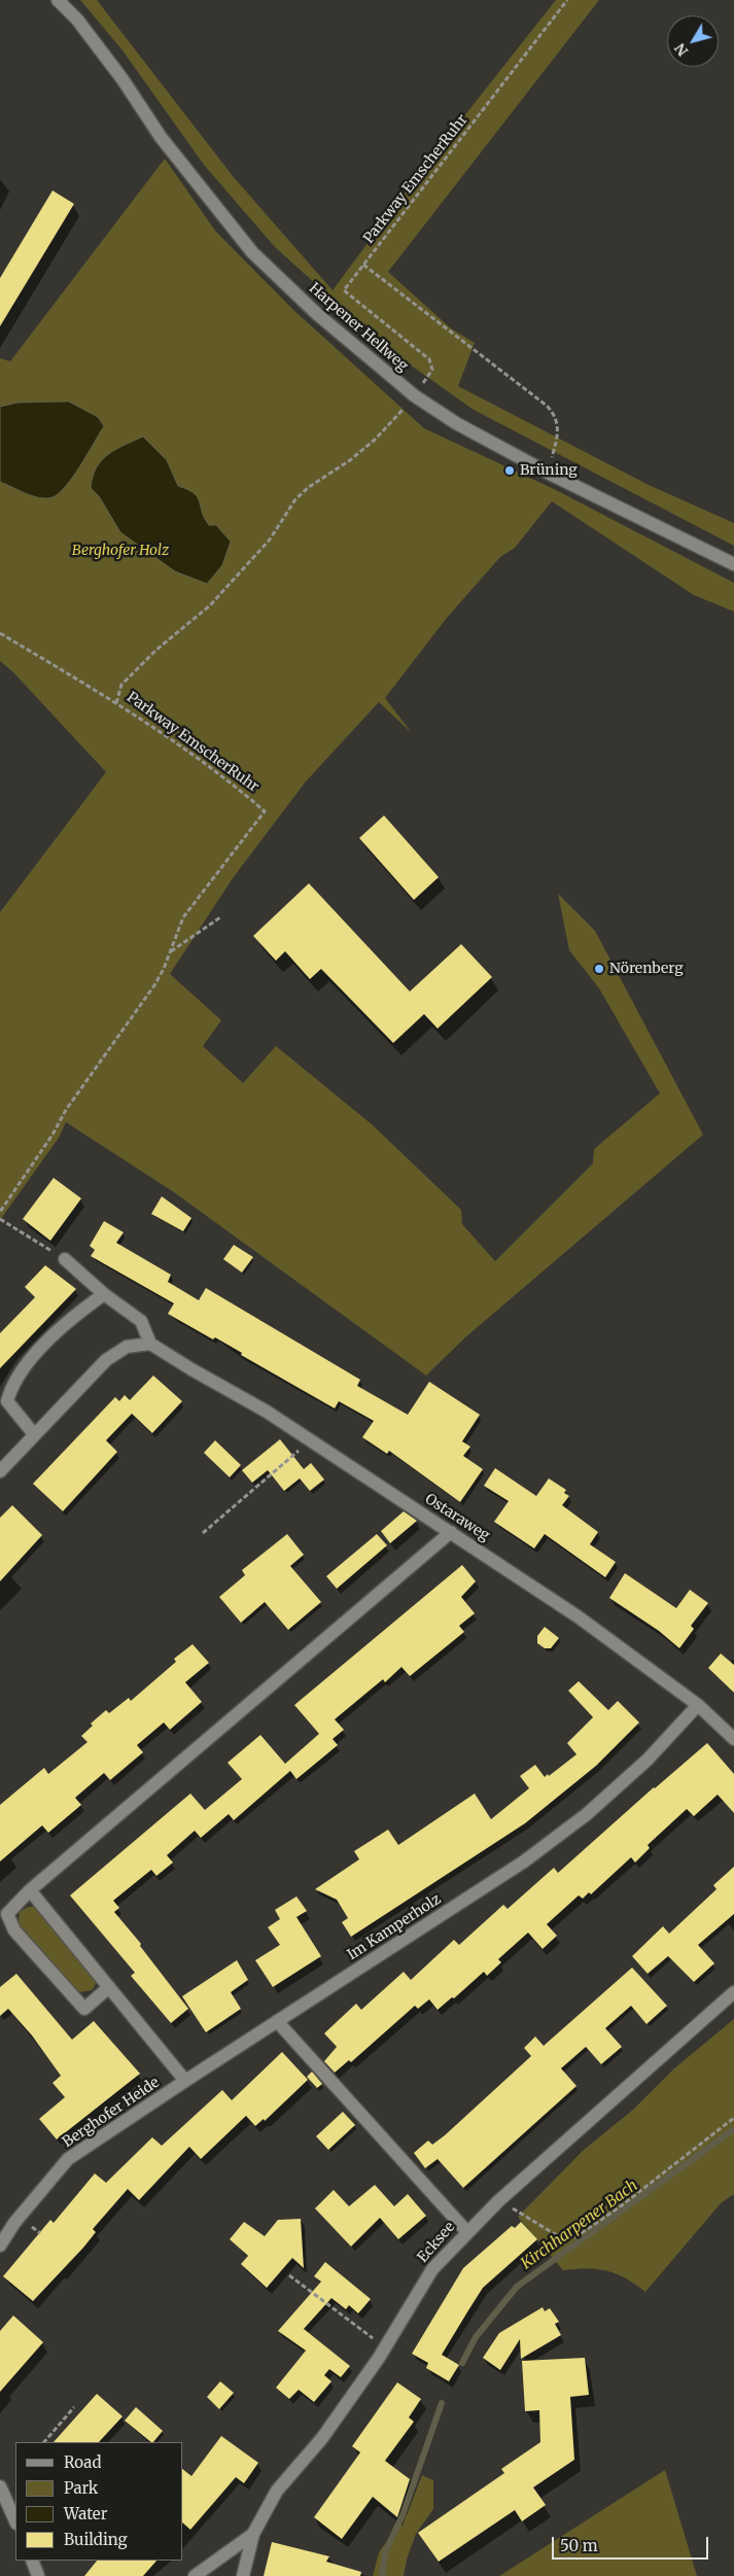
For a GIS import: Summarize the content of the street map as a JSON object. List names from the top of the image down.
{
  "streets": {
    "street": [
      "Harpener Hellweg",
      "Ostaraweg",
      "Im Kamperholz",
      "Berghofer Heide",
      "Ecksee"
    ],
    "path": ["Parkway EmscherRuhr"]
  },
  "crossings": [
    ["Ostaraweg", "Im Kamperholz"],
    ["Im Kamperholz", "Berghofer Heide"]
  ],
  "water": ["Kirchharpener Bach"],
  "parks": ["Berghofer Holz"],
  "places": ["Brüning", "Nörenberg"],
  "legend": [
    "Road",
    "Park",
    "Water",
    "Building"
  ],
  "scale_bar": "50 m",
  "north": "bottom left"
}
